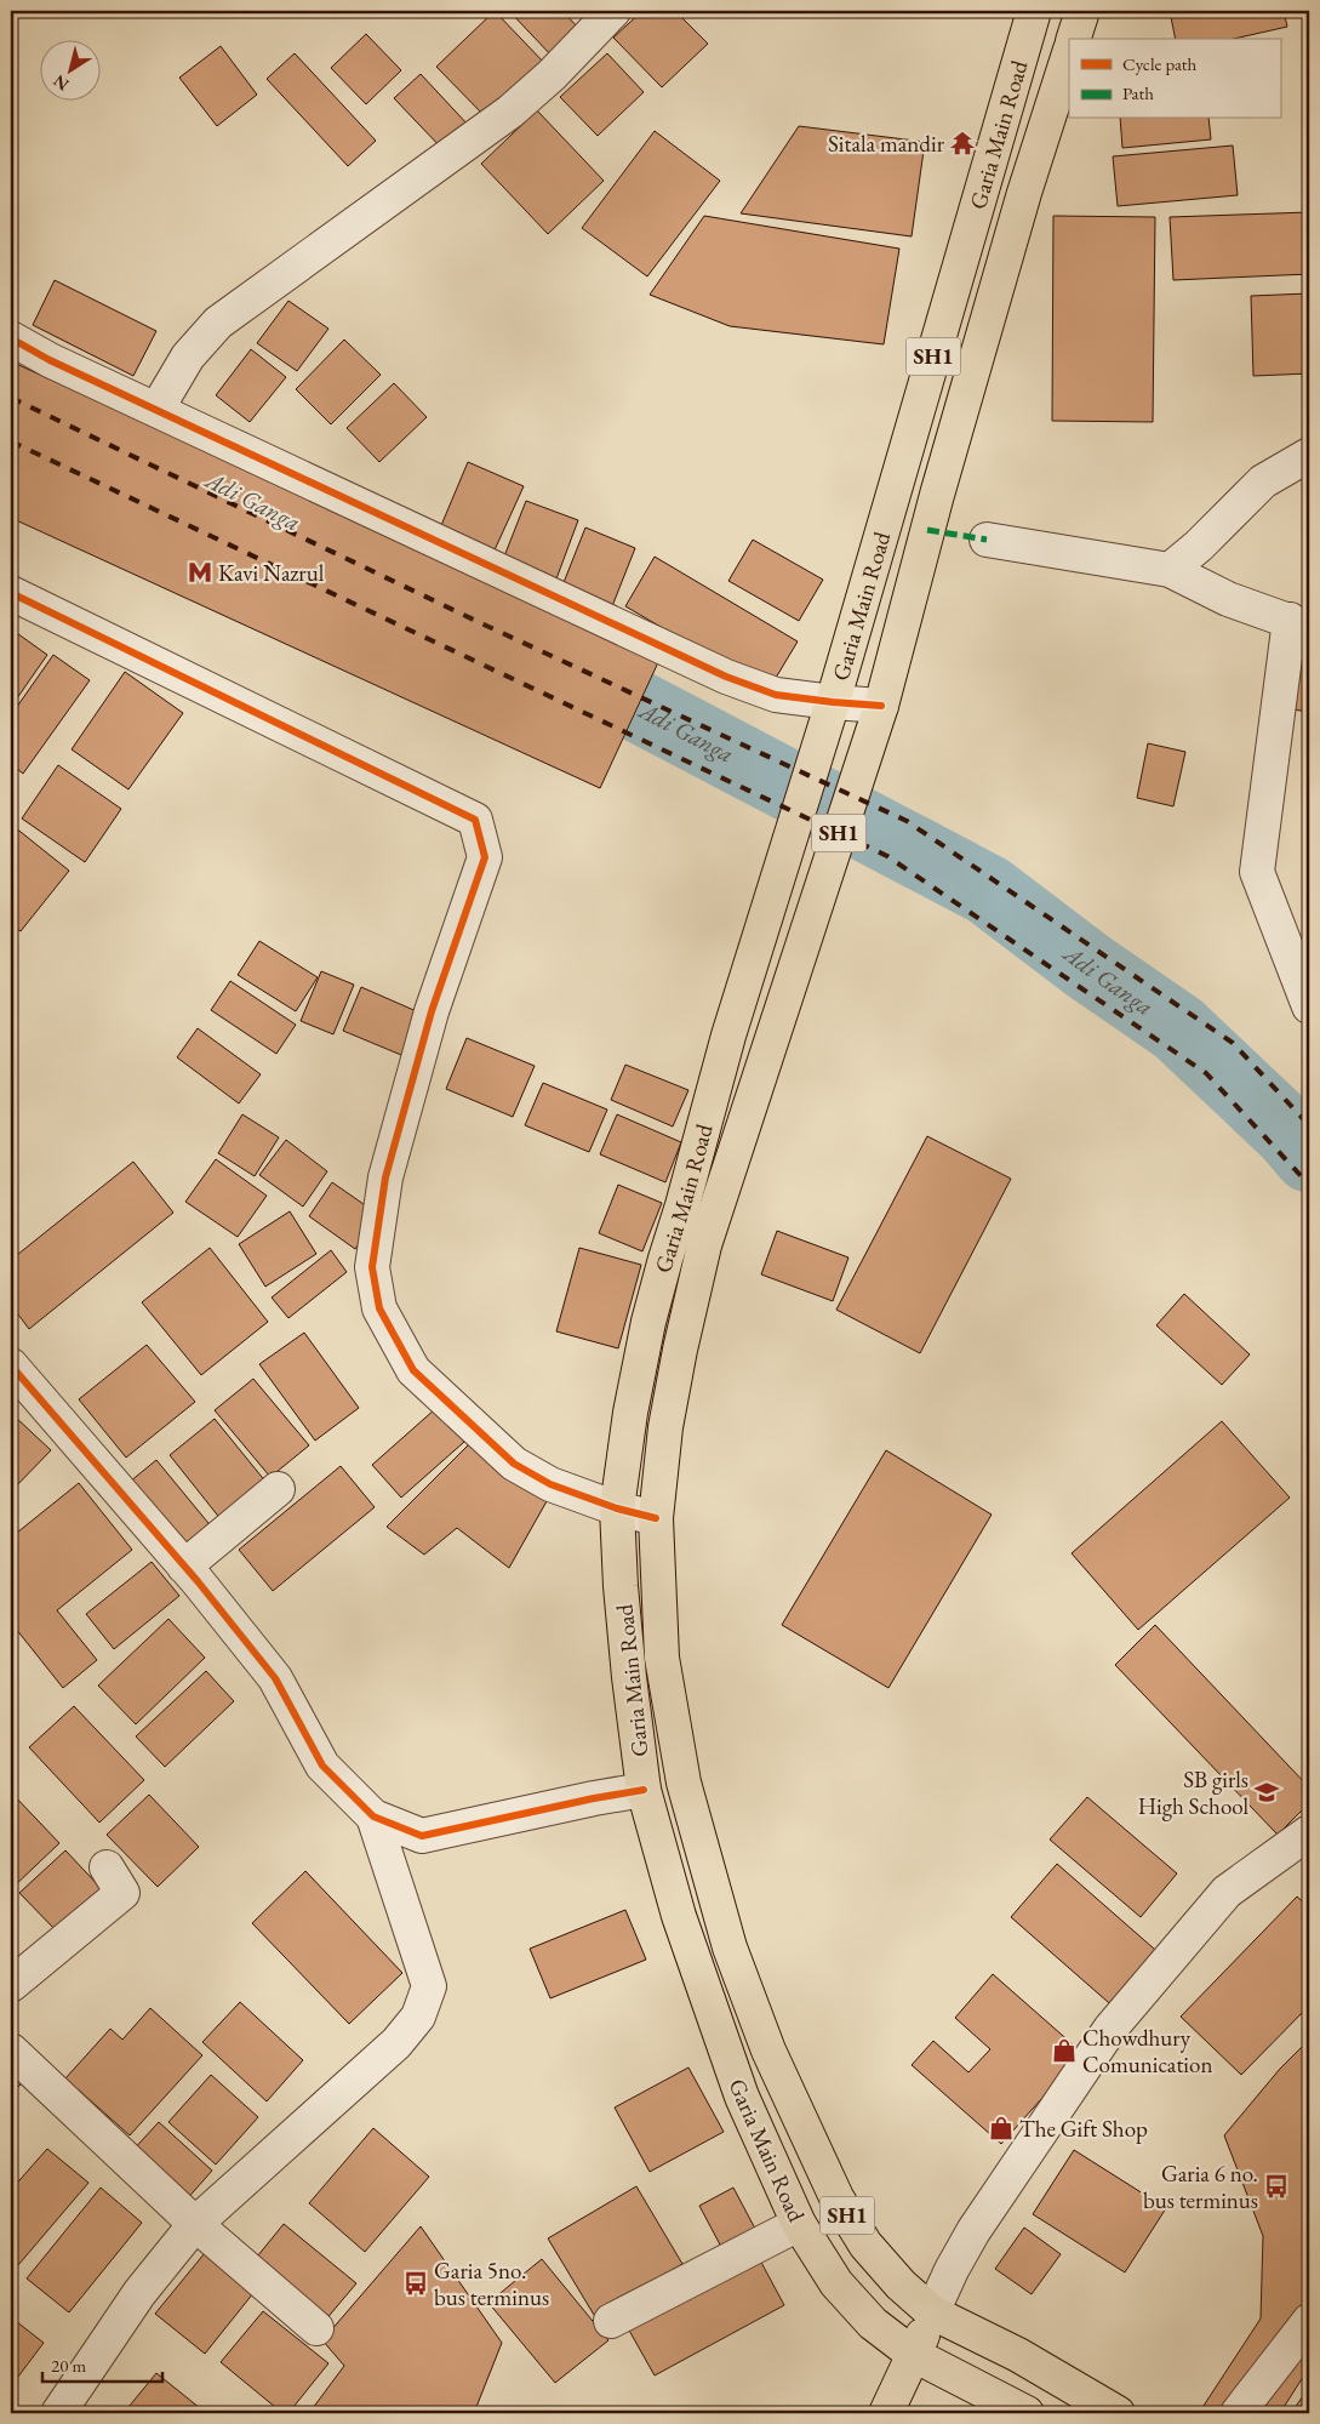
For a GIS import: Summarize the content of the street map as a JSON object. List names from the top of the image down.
{
  "streets": {
    "main road": ["Garia Main Road", "SH1"]
  },
  "water": ["Adi Ganga"],
  "places": {
    "temple": ["Sitala mandir"],
    "metro station": ["Kavi Nazrul"],
    "school or university": ["SB girls High School"],
    "shop": ["Chowdhury Comunication", "The Gift Shop"],
    "bus stop": ["Garia 6 no. bus terminus", "Garia 5no. bus terminus"]
  },
  "legend": ["Cycle path", "Path"],
  "scale_bar": "20 m",
  "north": "bottom left"
}
